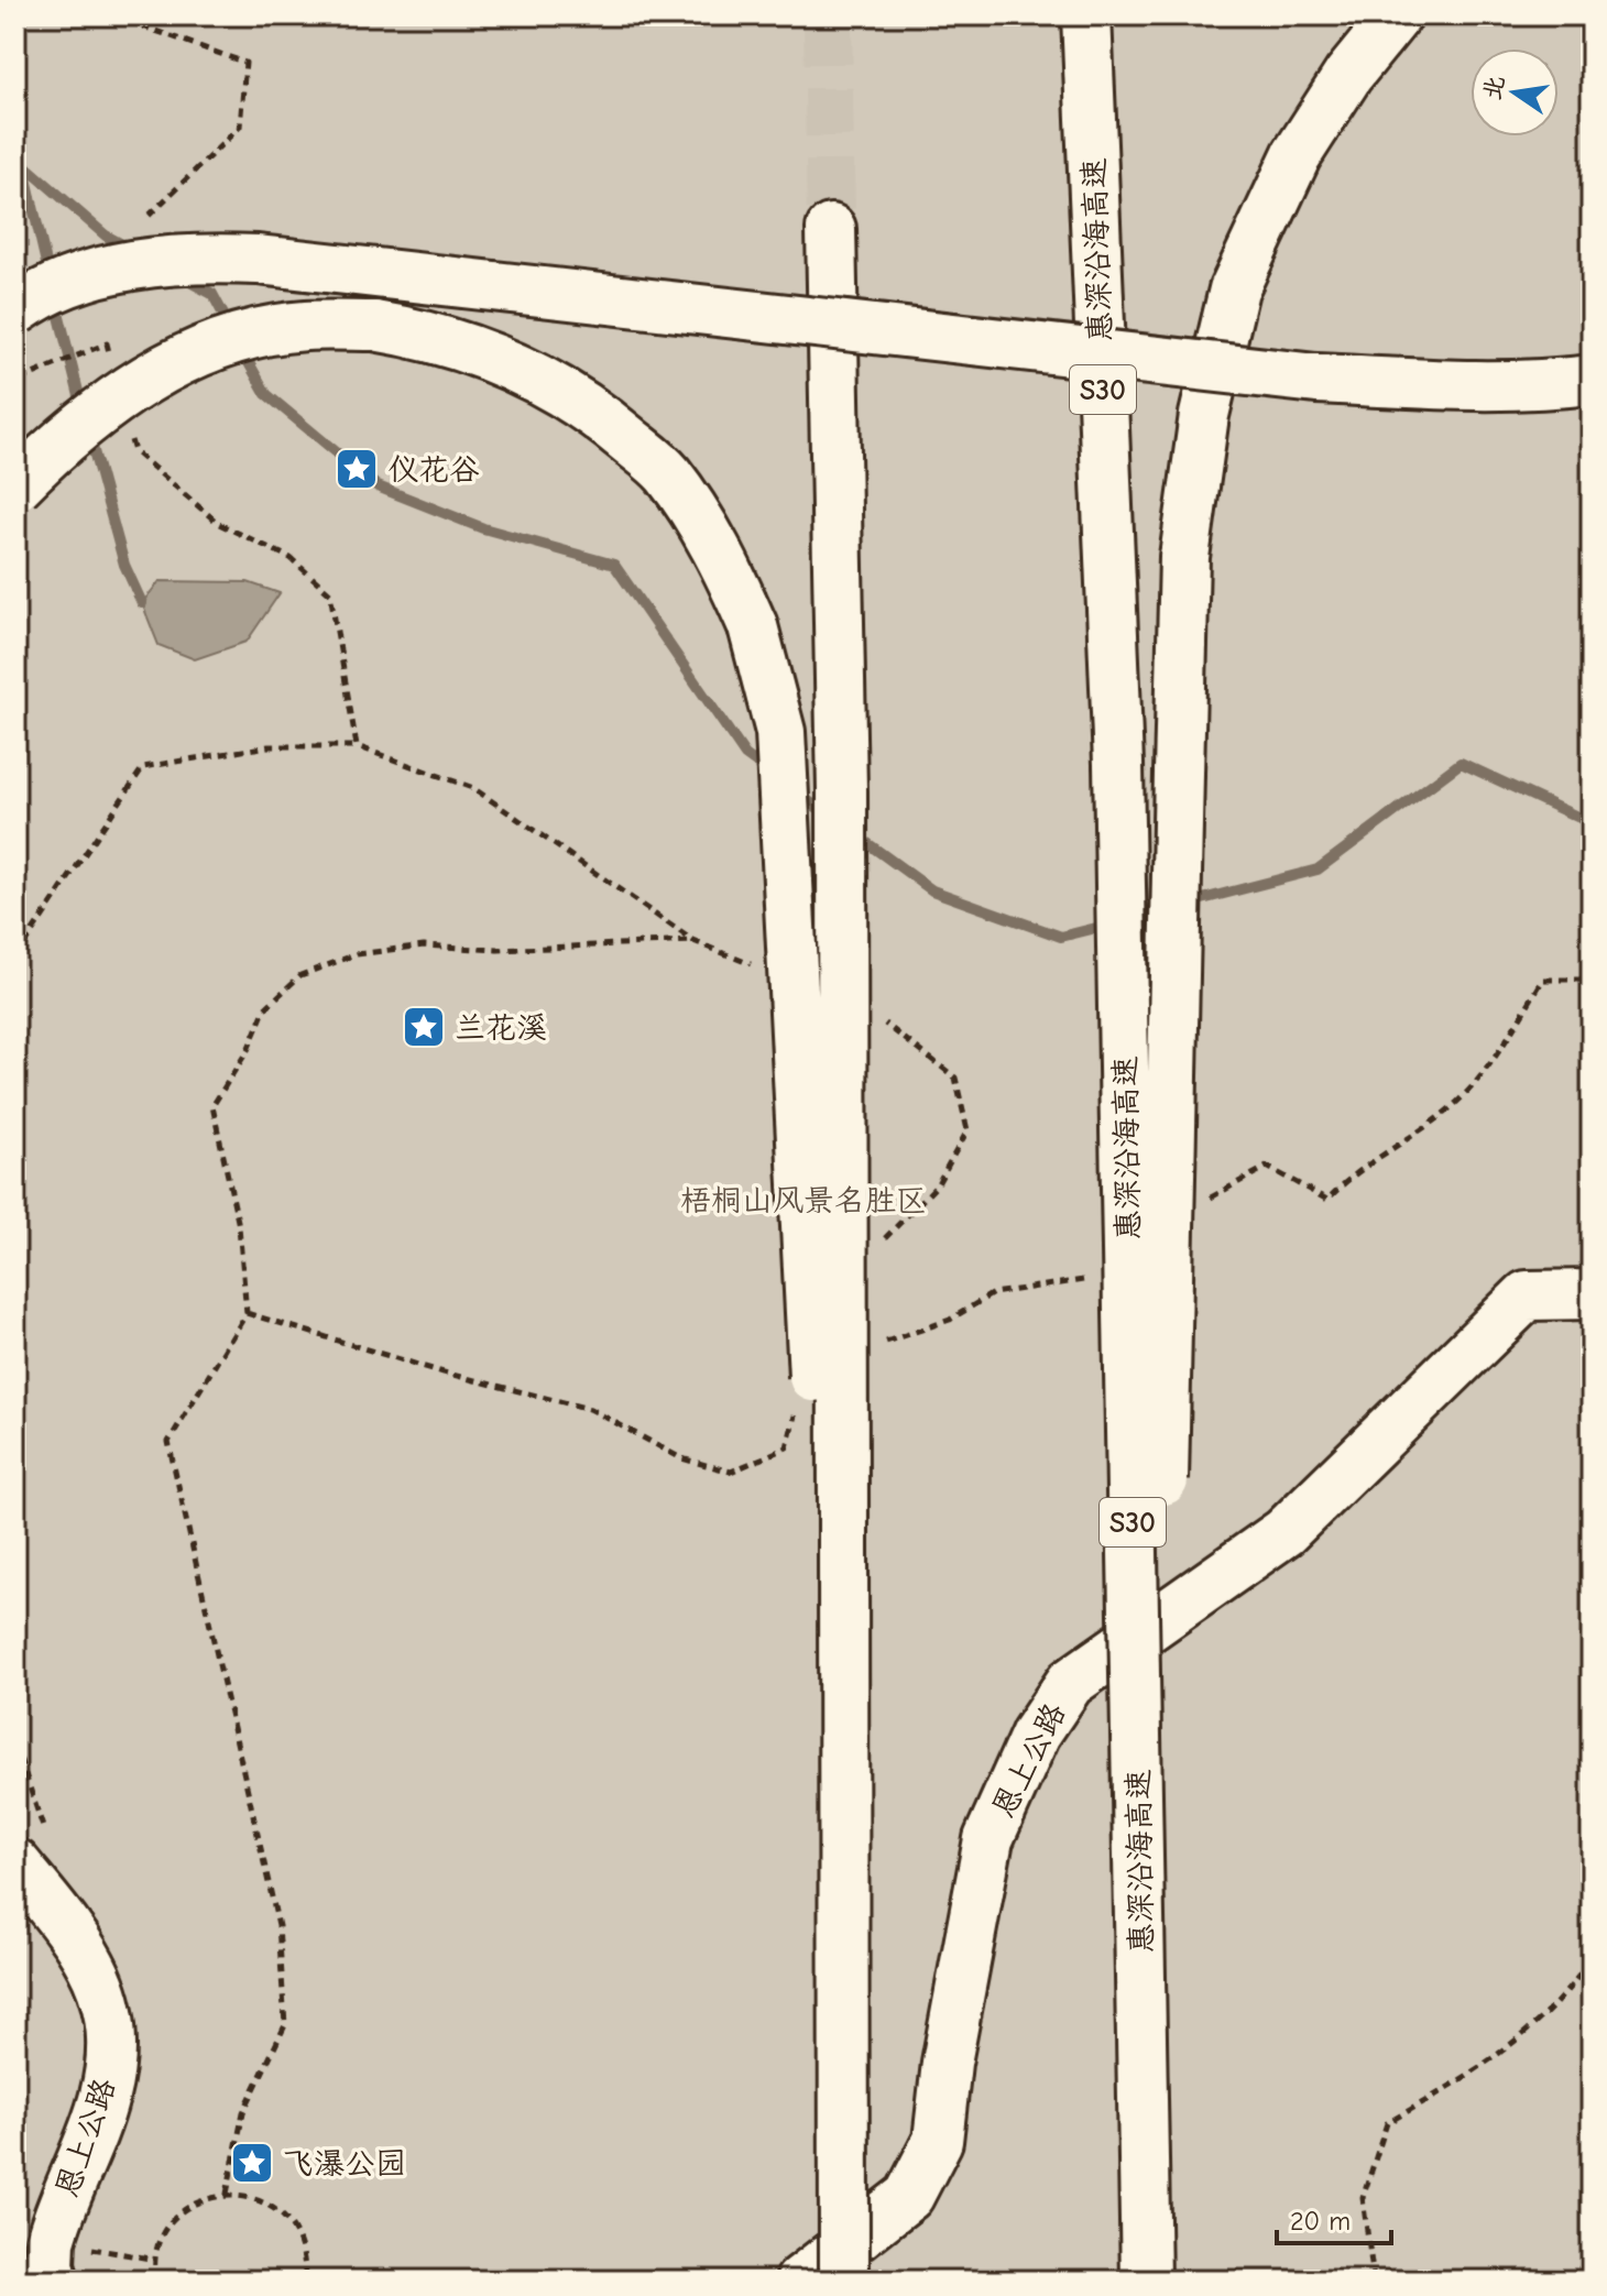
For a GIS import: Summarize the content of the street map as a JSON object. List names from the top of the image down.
{
  "streets": {
    "main road": ["惠深沿海高速", "S30", "恩上公路"]
  },
  "parks": ["梧桐山风景名胜区"],
  "places": {
    "place": ["仪花谷", "兰花溪", "飞瀑公园"]
  },
  "scale_bar": "20 m",
  "north": "left"
}
